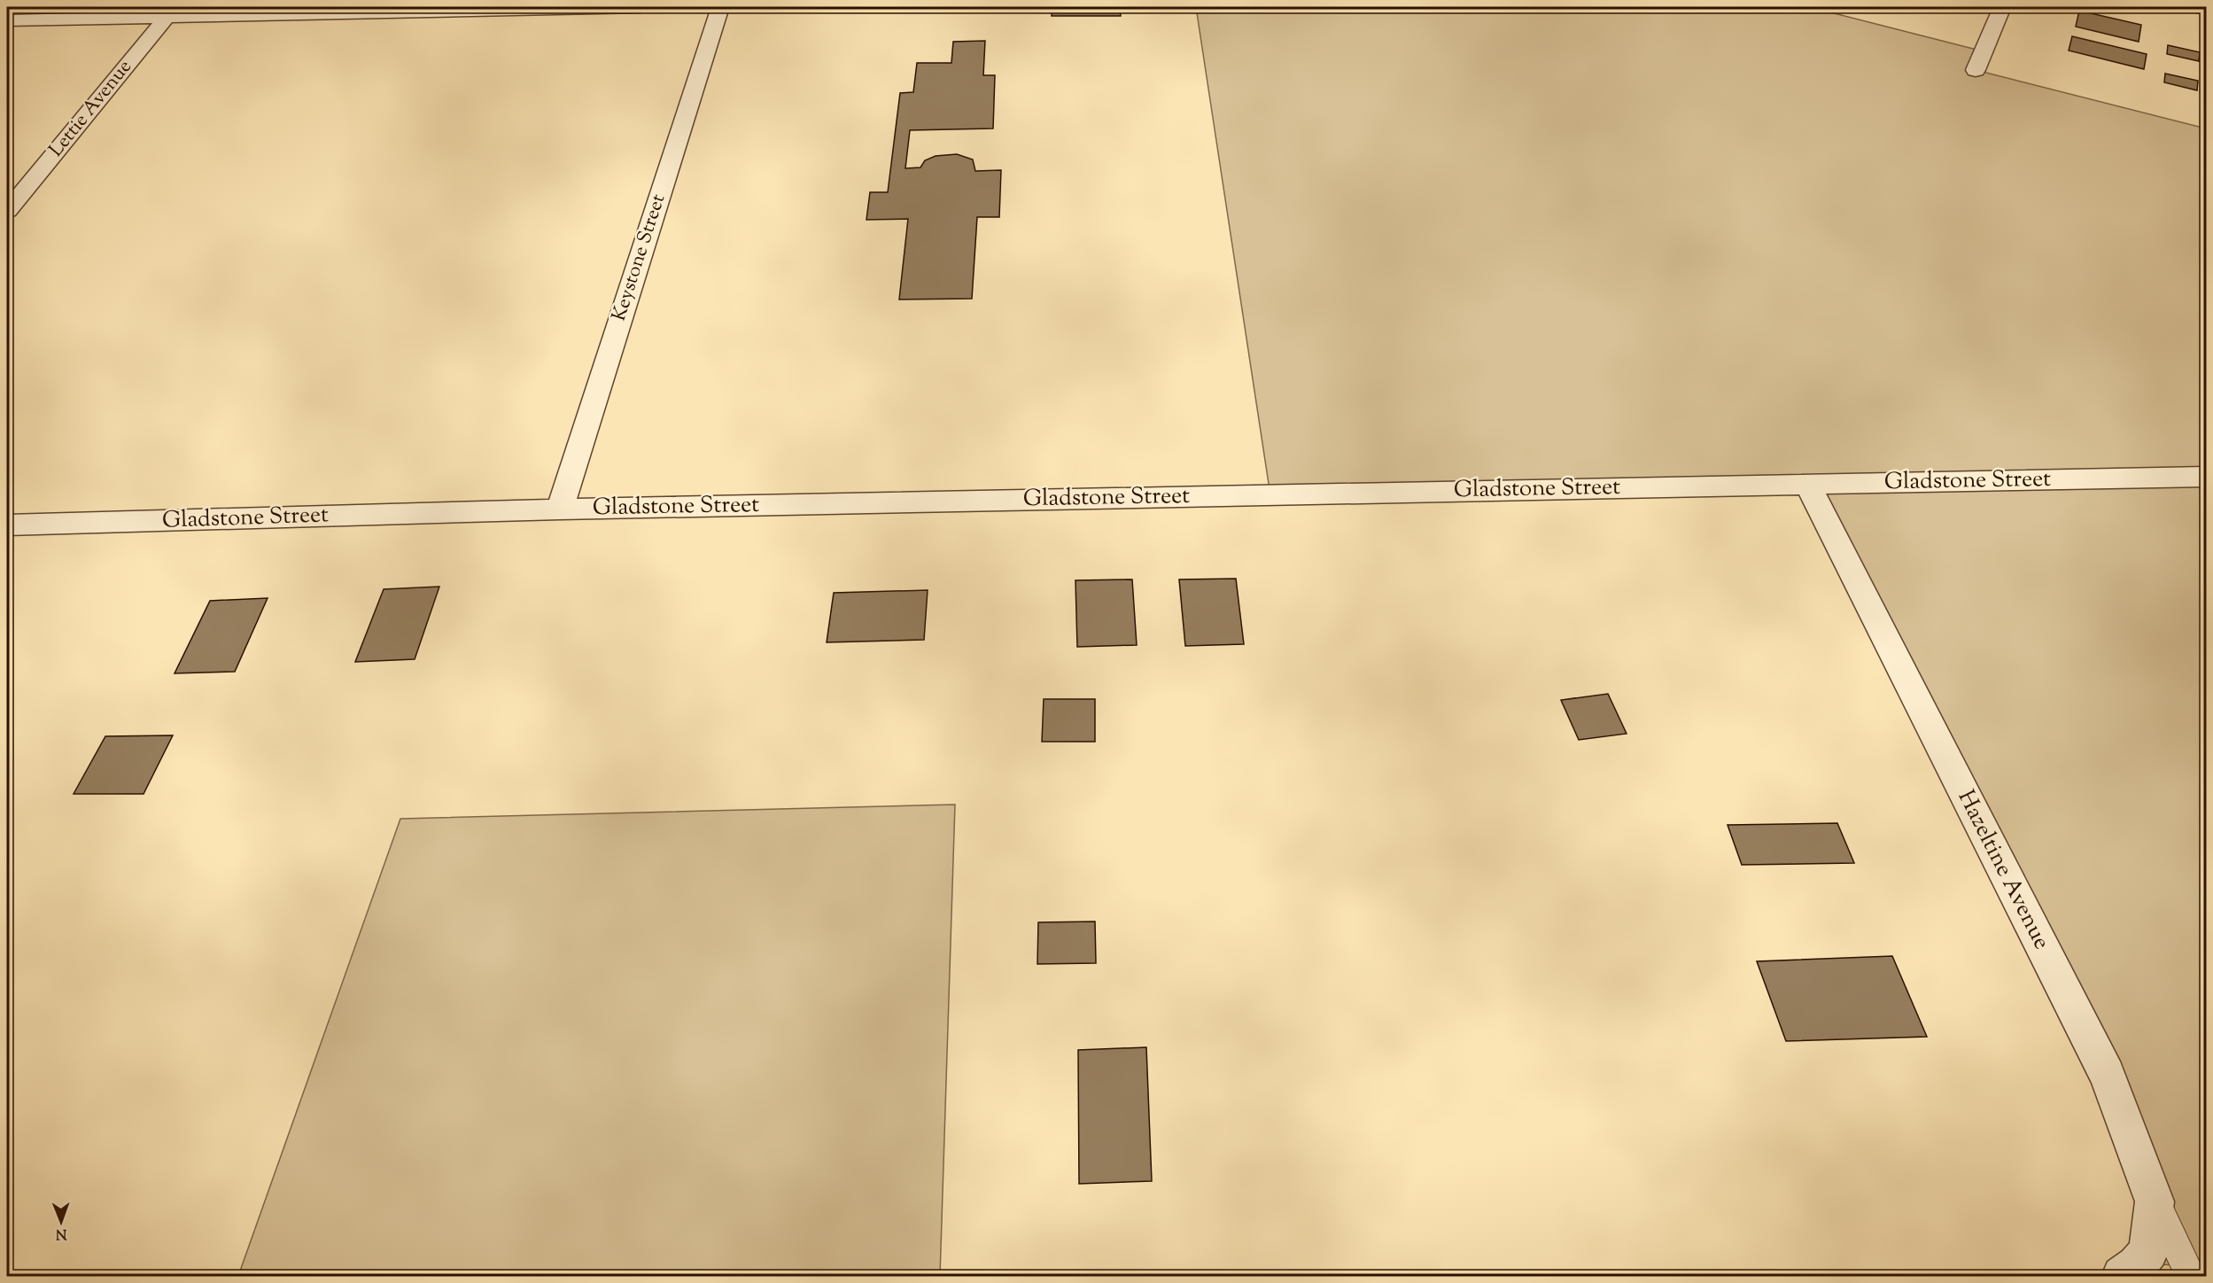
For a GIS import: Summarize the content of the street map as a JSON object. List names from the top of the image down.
{
  "streets": {
    "street": [
      "Lettie Avenue",
      "Keystone Street",
      "Gladstone Street",
      "Hazeltine Avenue"
    ]
  },
  "crossings": [
    ["Keystone Street", "Gladstone Street"],
    ["Gladstone Street", "Hazeltine Avenue"]
  ],
  "north": "bottom"
}
